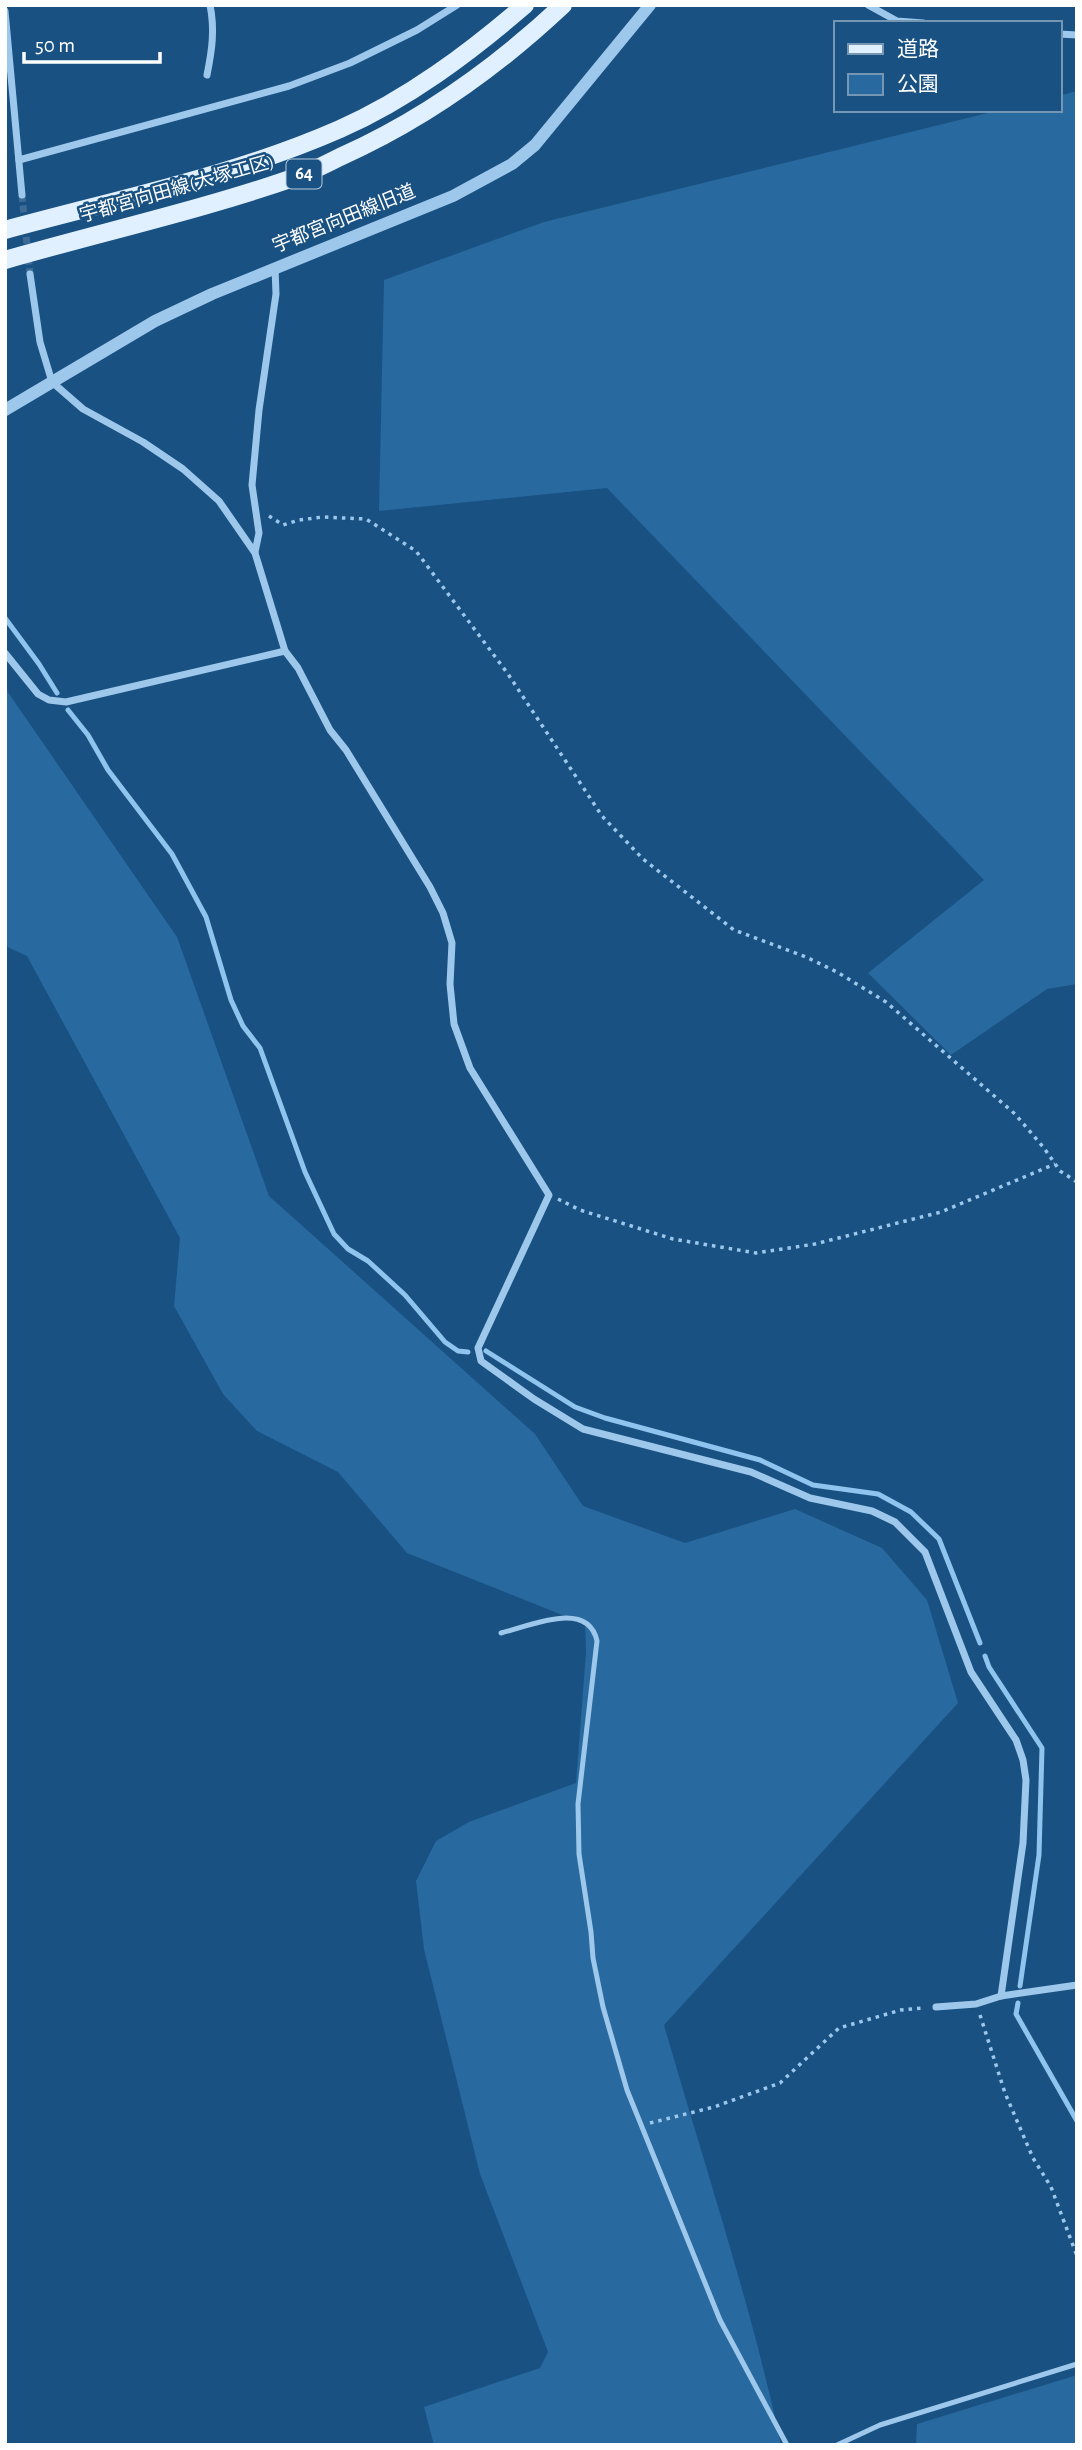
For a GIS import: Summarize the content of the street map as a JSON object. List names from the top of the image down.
{
  "streets": {
    "main road": ["64", "宇都宮向田線(大塚工区)"],
    "street": ["宇都宮向田線旧道"]
  },
  "legend": ["道路", "公園"],
  "scale_bar": "50 m"
}
